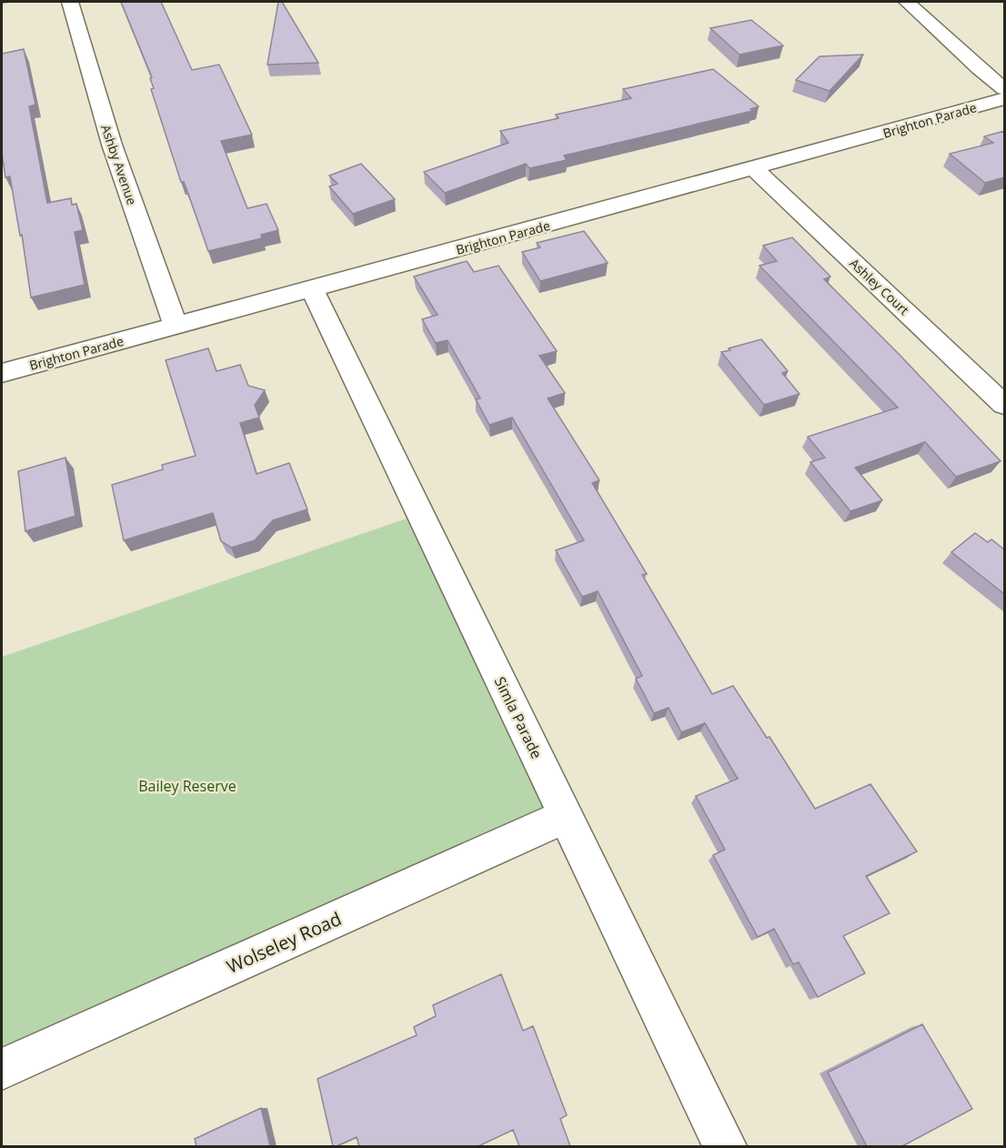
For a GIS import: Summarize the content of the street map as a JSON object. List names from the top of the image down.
{
  "streets": {
    "street": [
      "Brighton Parade",
      "Ashby Avenue",
      "Ashley Court",
      "Simla Parade",
      "Wolseley Road"
    ]
  },
  "crossings": [
    ["Brighton Parade", "Ashby Avenue"],
    ["Brighton Parade", "Ashley Court"],
    ["Brighton Parade", "Simla Parade"],
    ["Simla Parade", "Wolseley Road"]
  ],
  "parks": ["Bailey Reserve"]
}
